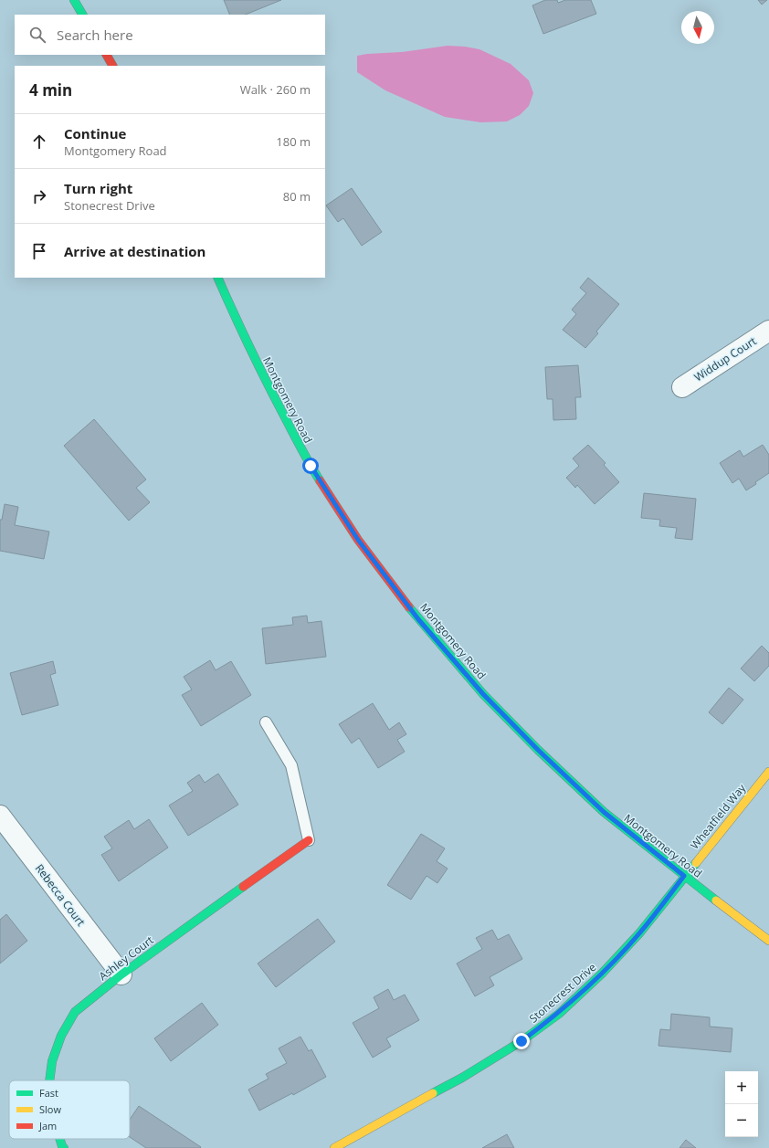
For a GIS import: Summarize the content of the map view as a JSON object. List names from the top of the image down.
{
  "streets": {
    "street": [
      "Widdup Court",
      "Montgomery Road",
      "Wheatfield Way",
      "Rebecca Court",
      "Ashley Court",
      "Stonecrest Drive"
    ]
  },
  "crossings": [
    ["Montgomery Road", "Wheatfield Way"],
    ["Montgomery Road", "Stonecrest Drive"],
    ["Wheatfield Way", "Stonecrest Drive"],
    ["Rebecca Court", "Ashley Court"]
  ],
  "legend": ["Fast", "Slow", "Jam"],
  "north": "bottom",
  "page": {
    "search": "Search here",
    "heading": ["4 min", "Walk · 260 m"],
    "list": [
      ["Continue", "Montgomery Road", "180 m"],
      ["Turn right", "Stonecrest Drive", "80 m"],
      "Arrive at destination"
    ],
    "map_buttons": ["+", "−"]
  }
}
